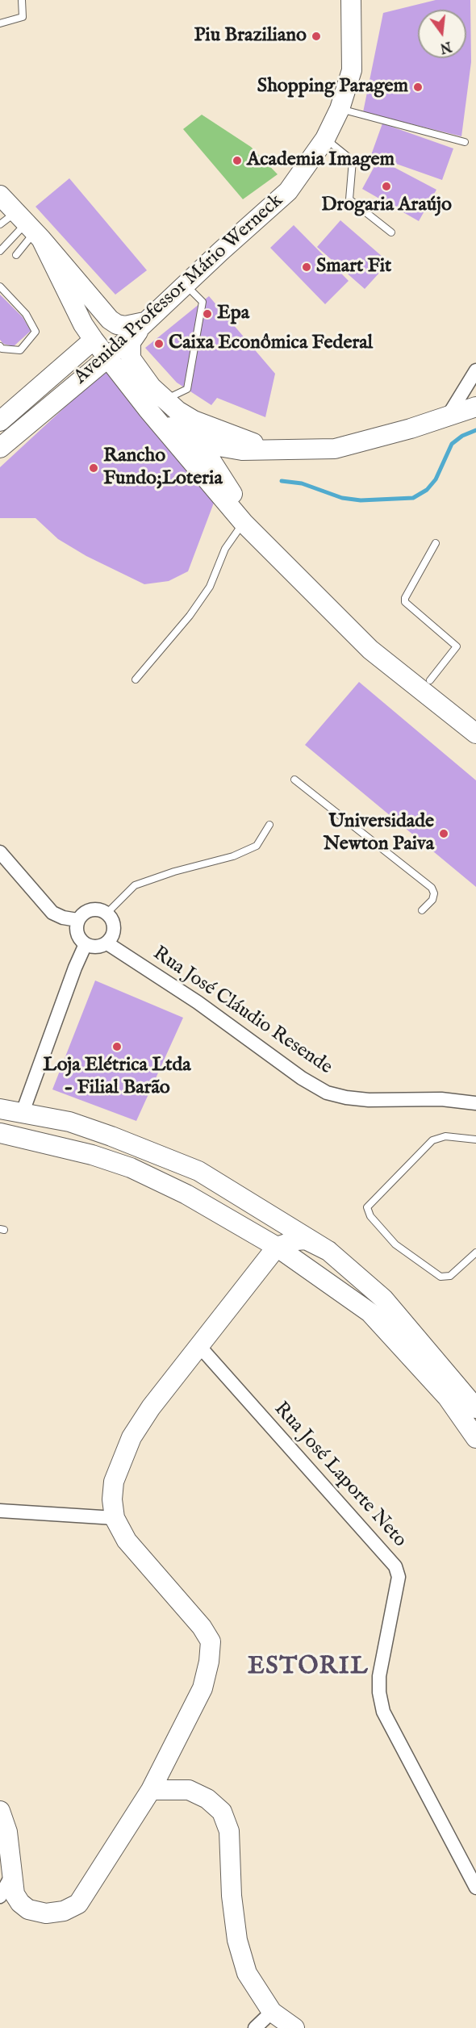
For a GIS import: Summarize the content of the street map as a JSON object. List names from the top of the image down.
{
  "streets": {
    "street": ["Avenida Professor Mário Werneck", "Rua José Cláudio Resende", "Rua José Laporte Neto"]
  },
  "districts": ["ESTORIL"],
  "places": [
    "Piu Braziliano",
    "Shopping Paragem",
    "Academia Imagem",
    "Drogaria Araújo",
    "Smart Fit",
    "Epa",
    "Caixa Econômica Federal",
    "Rancho Fundo;Loteria",
    "Universidade Newton Paiva",
    "Loja Elétrica Ltda - Filial Barão"
  ],
  "north": "bottom"
}
